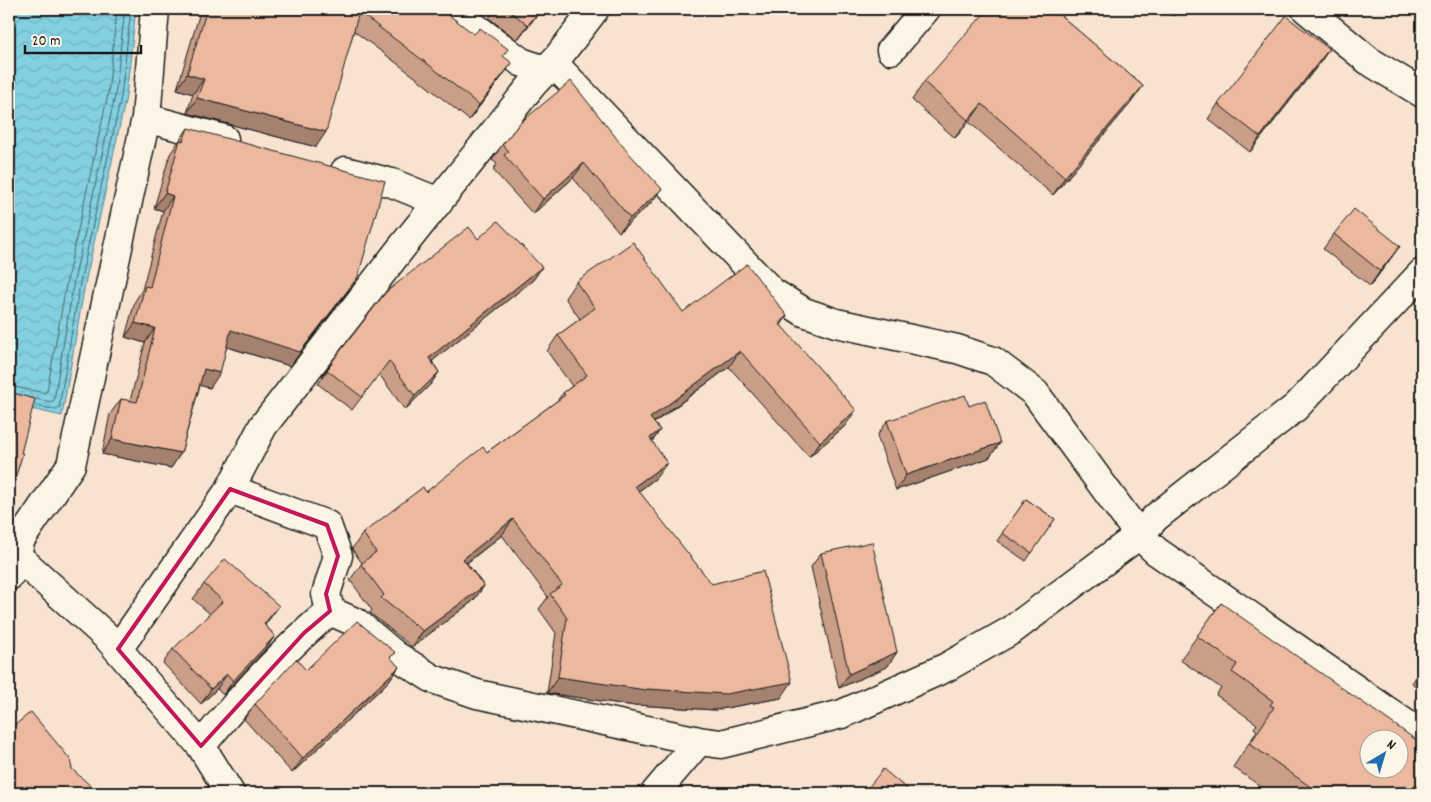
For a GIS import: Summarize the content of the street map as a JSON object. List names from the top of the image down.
{
  "scale_bar": "20 m",
  "north": "top right"
}
